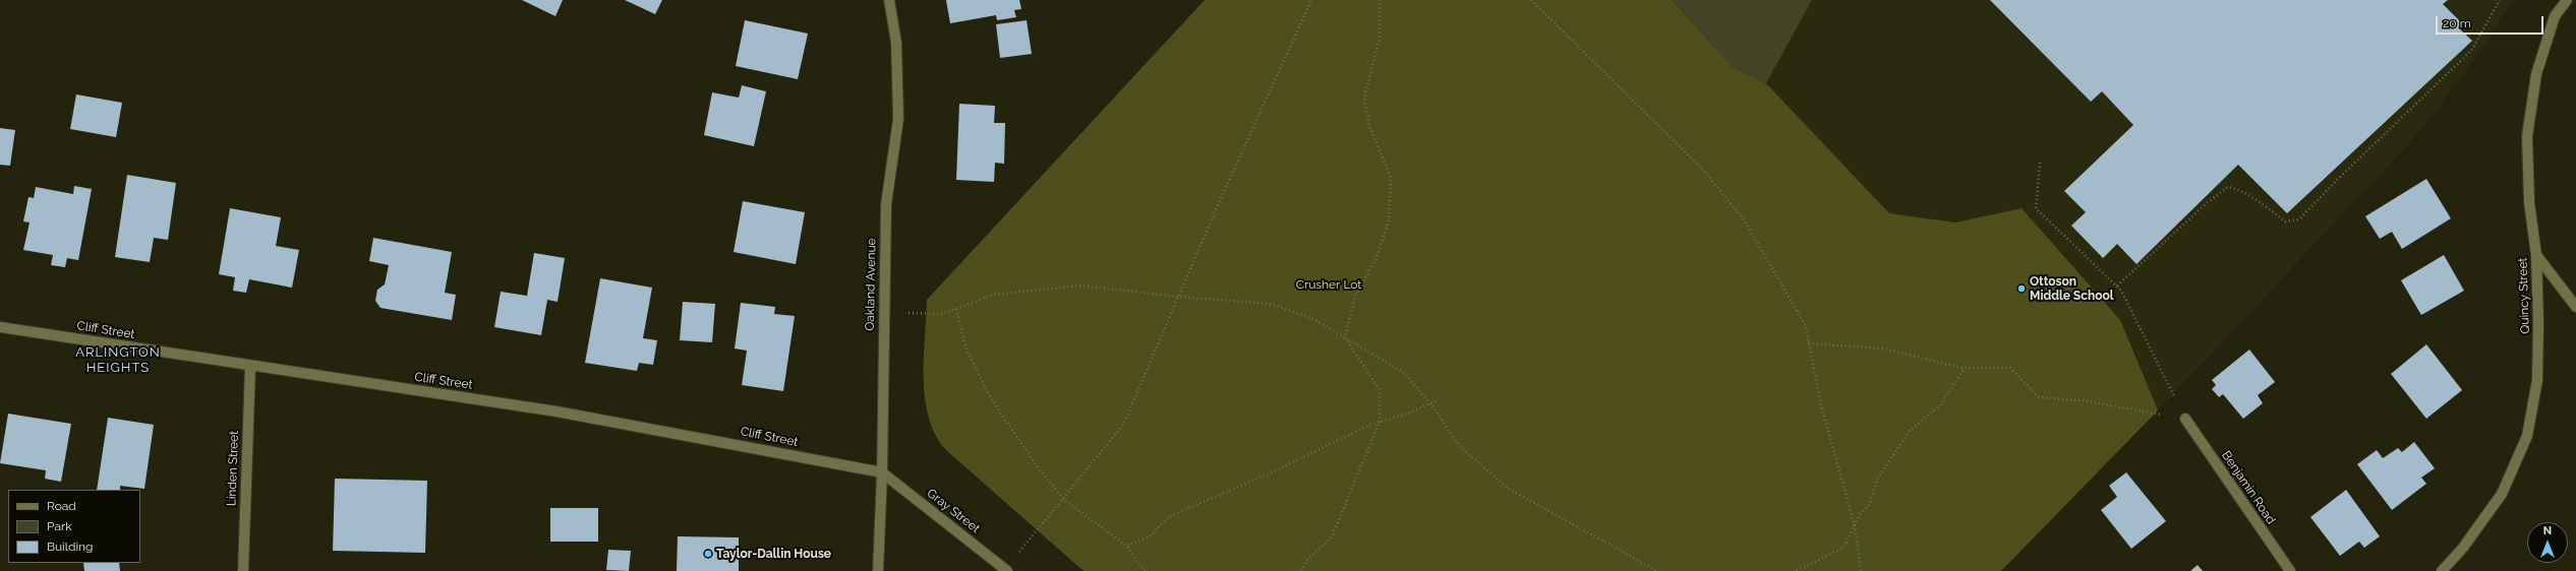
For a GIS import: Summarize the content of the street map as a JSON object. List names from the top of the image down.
{
  "streets": {
    "street": [
      "Oakland Avenue",
      "Quincy Street",
      "Cliff Street",
      "Linden Street",
      "Benjamin Road",
      "Gray Street"
    ]
  },
  "crossings": [
    ["Oakland Avenue", "Cliff Street"],
    ["Oakland Avenue", "Gray Street"],
    ["Cliff Street", "Linden Street"],
    ["Cliff Street", "Gray Street"]
  ],
  "districts": ["ARLINGTON HEIGHTS"],
  "parks": ["Crusher Lot"],
  "places": ["Ottoson Middle School", "Taylor-Dallin House"],
  "legend": ["Road", "Park", "Building"],
  "scale_bar": "20 m",
  "north": "top"
}
